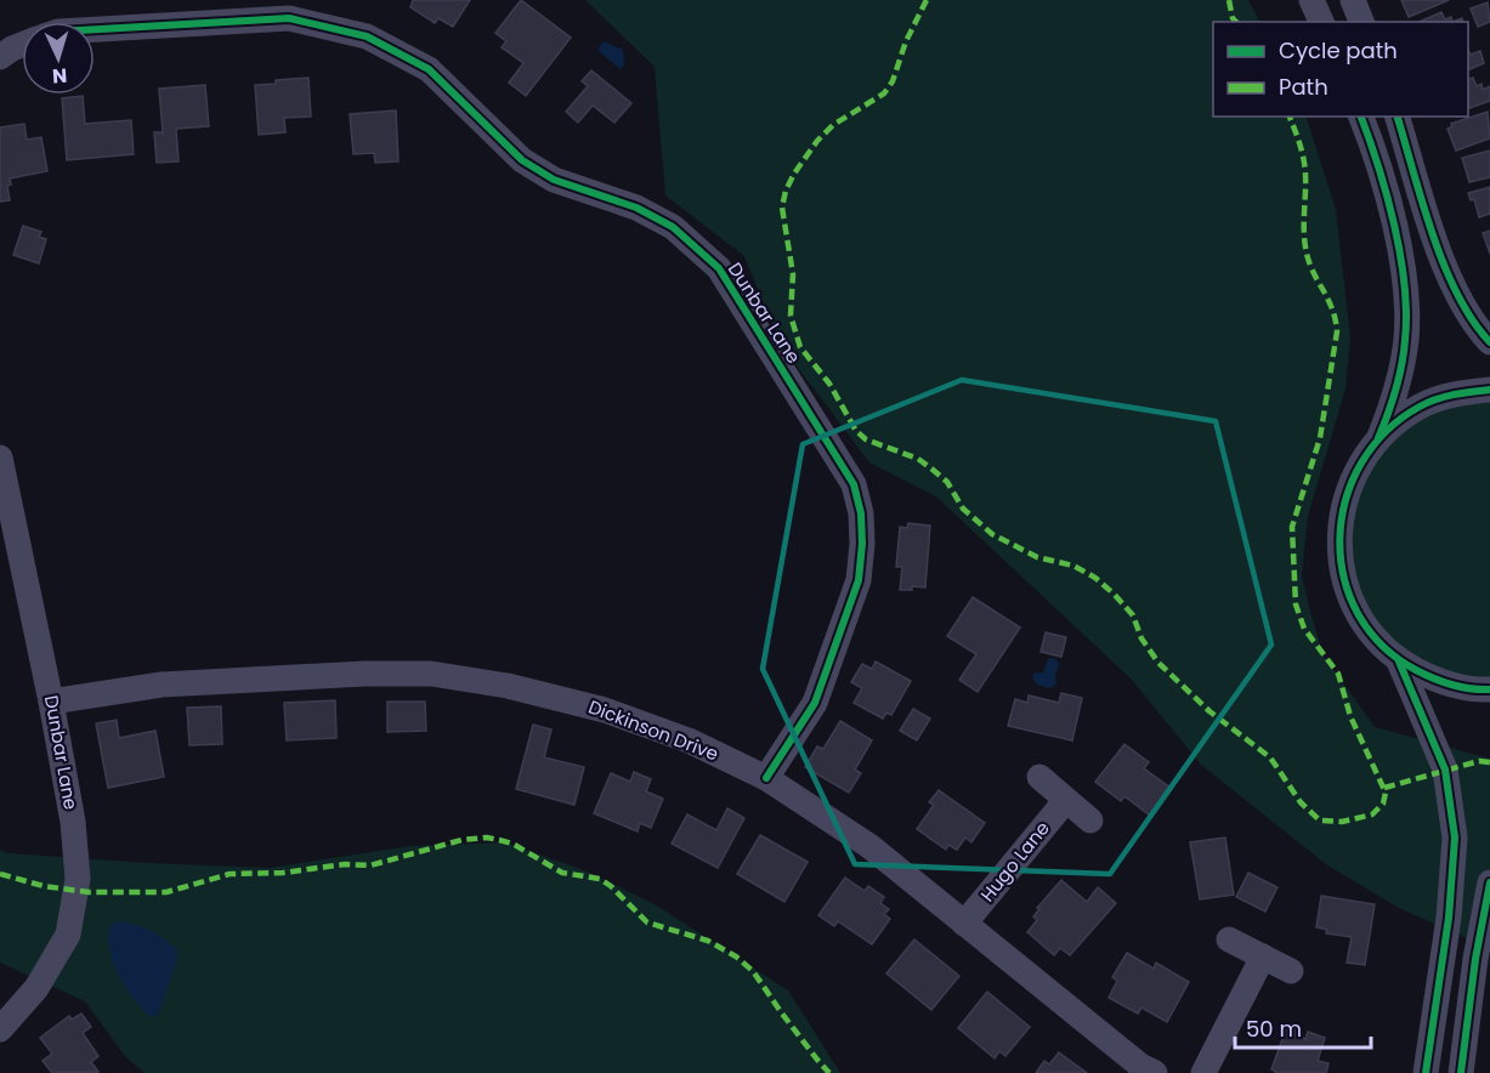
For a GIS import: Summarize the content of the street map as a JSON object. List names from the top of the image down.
{
  "streets": {
    "street": ["Dunbar Lane", "Dickinson Drive", "Hugo Lane"]
  },
  "crossings": [
    ["Dunbar Lane", "Dickinson Drive"],
    ["Dickinson Drive", "Hugo Lane"]
  ],
  "legend": ["Cycle path", "Path"],
  "scale_bar": "50 m",
  "north": "bottom"
}
